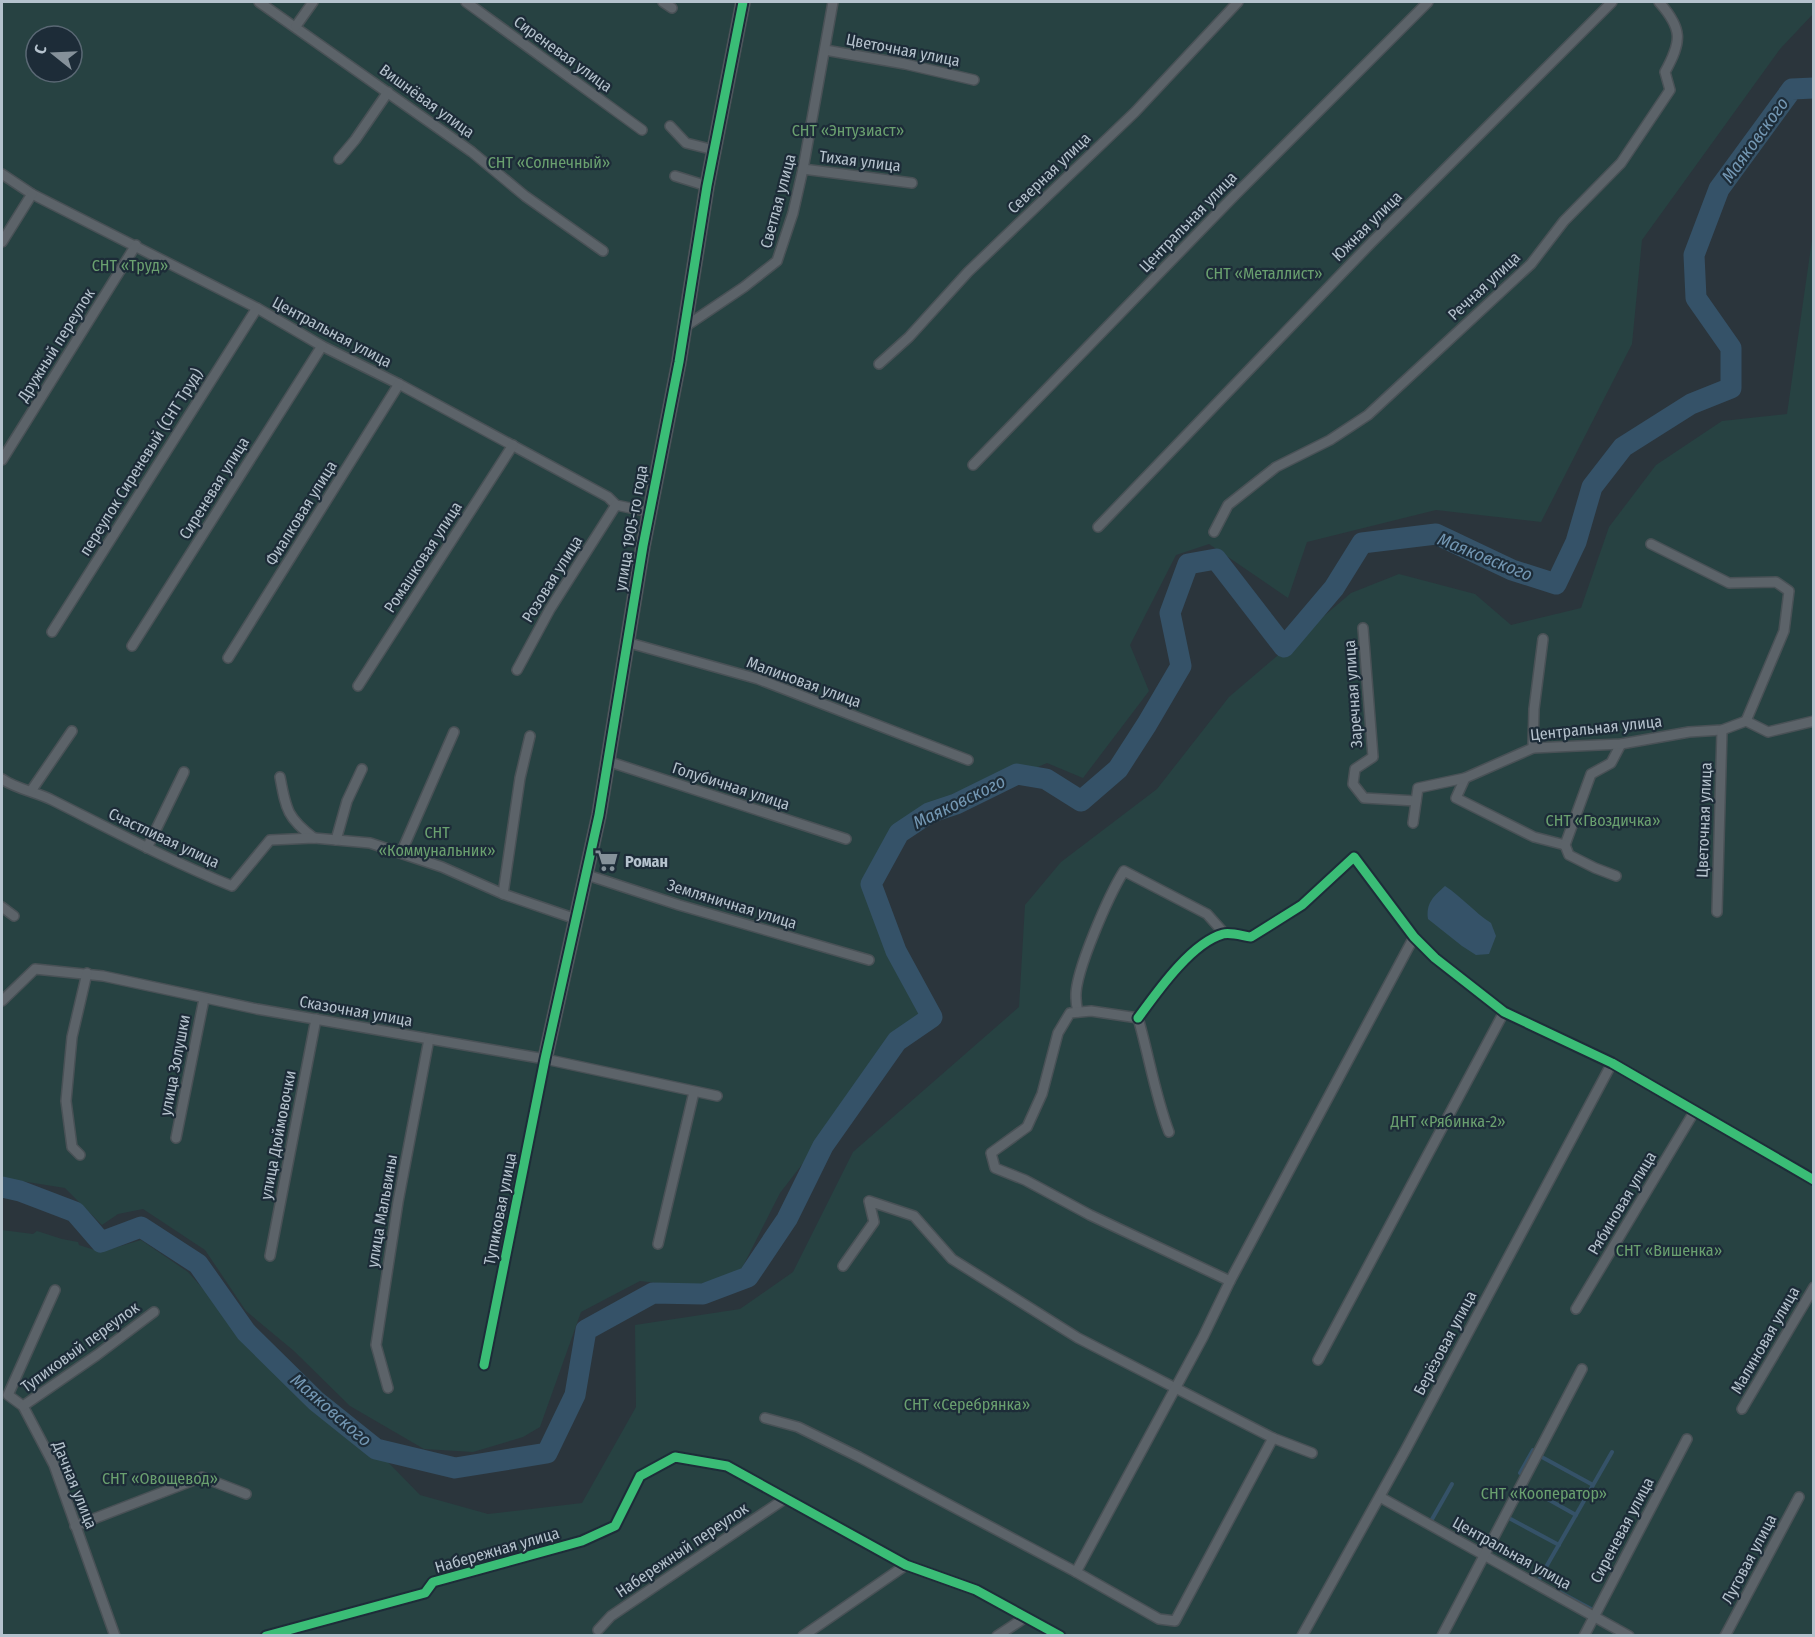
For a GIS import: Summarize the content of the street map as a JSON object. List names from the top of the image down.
{
  "streets": {
    "street": [
      "Цветочная улица",
      "Сиреневая улица",
      "Вишнёвая улица",
      "Тихая улица",
      "Северная улица",
      "Светлая улица",
      "Центральная улица",
      "Южная улица",
      "Речная улица",
      "Дружный переулок",
      "переулок Сиреневый (СНТ Труд)",
      "Фиалковая улица",
      "улица 1905-го года",
      "Ромашковая улица",
      "Розовая улица",
      "Малиновая улица",
      "Заречная улица",
      "Голубичная улица",
      "Счастливая улица",
      "Земляничная улица",
      "Сказочная улица",
      "улица Золушки",
      "улица Дюймовочки",
      "Рябиновая улица",
      "Тупиковая улица",
      "улица Мальвины",
      "Берёзовая улица",
      "Тупиковый переулок",
      "Дачная улица",
      "Набережная улица",
      "Набережный переулок",
      "Луговая улица"
    ]
  },
  "crossings": [
    ["Цветочная улица", "Светлая улица"],
    ["Цветочная улица", "Центральная улица"],
    ["Сиреневая улица", "Центральная улица"],
    ["Тихая улица", "Светлая улица"],
    ["Светлая улица", "улица 1905-го года"],
    ["Центральная улица", "Дружный переулок"],
    ["Центральная улица", "переулок Сиреневый (СНТ Труд)"],
    ["Центральная улица", "Фиалковая улица"],
    ["Центральная улица", "улица 1905-го года"],
    ["Центральная улица", "Ромашковая улица"],
    ["Центральная улица", "Розовая улица"],
    ["Центральная улица", "Заречная улица"],
    ["Центральная улица", "Берёзовая улица"],
    ["улица 1905-го года", "Малиновая улица"],
    ["улица 1905-го года", "Голубичная улица"],
    ["улица 1905-го года", "Счастливая улица"],
    ["улица 1905-го года", "Земляничная улица"],
    ["улица 1905-го года", "Сказочная улица"],
    ["улица 1905-го года", "Тупиковая улица"],
    ["Сказочная улица", "улица Золушки"],
    ["Сказочная улица", "улица Дюймовочки"],
    ["Сказочная улица", "Тупиковая улица"],
    ["Сказочная улица", "улица Мальвины"],
    ["Тупиковый переулок", "Дачная улица"],
    ["Набережная улица", "Набережный переулок"]
  ],
  "water": ["Маяковского"],
  "parks": [
    "СНТ «Энтузиаст»",
    "СНТ «Солнечный»",
    "СНТ «Труд»",
    "СНТ «Металлист»",
    "СНТ «Гвоздичка»",
    "СНТ «Коммунальник»",
    "ДНТ «Рябинка-2»",
    "СНТ «Вишенка»",
    "СНТ «Серебрянка»",
    "СНТ «Овощевод»",
    "СНТ «Кооператор»"
  ],
  "places": {
    "supermarket": ["Роман"]
  },
  "north": "left"
}
